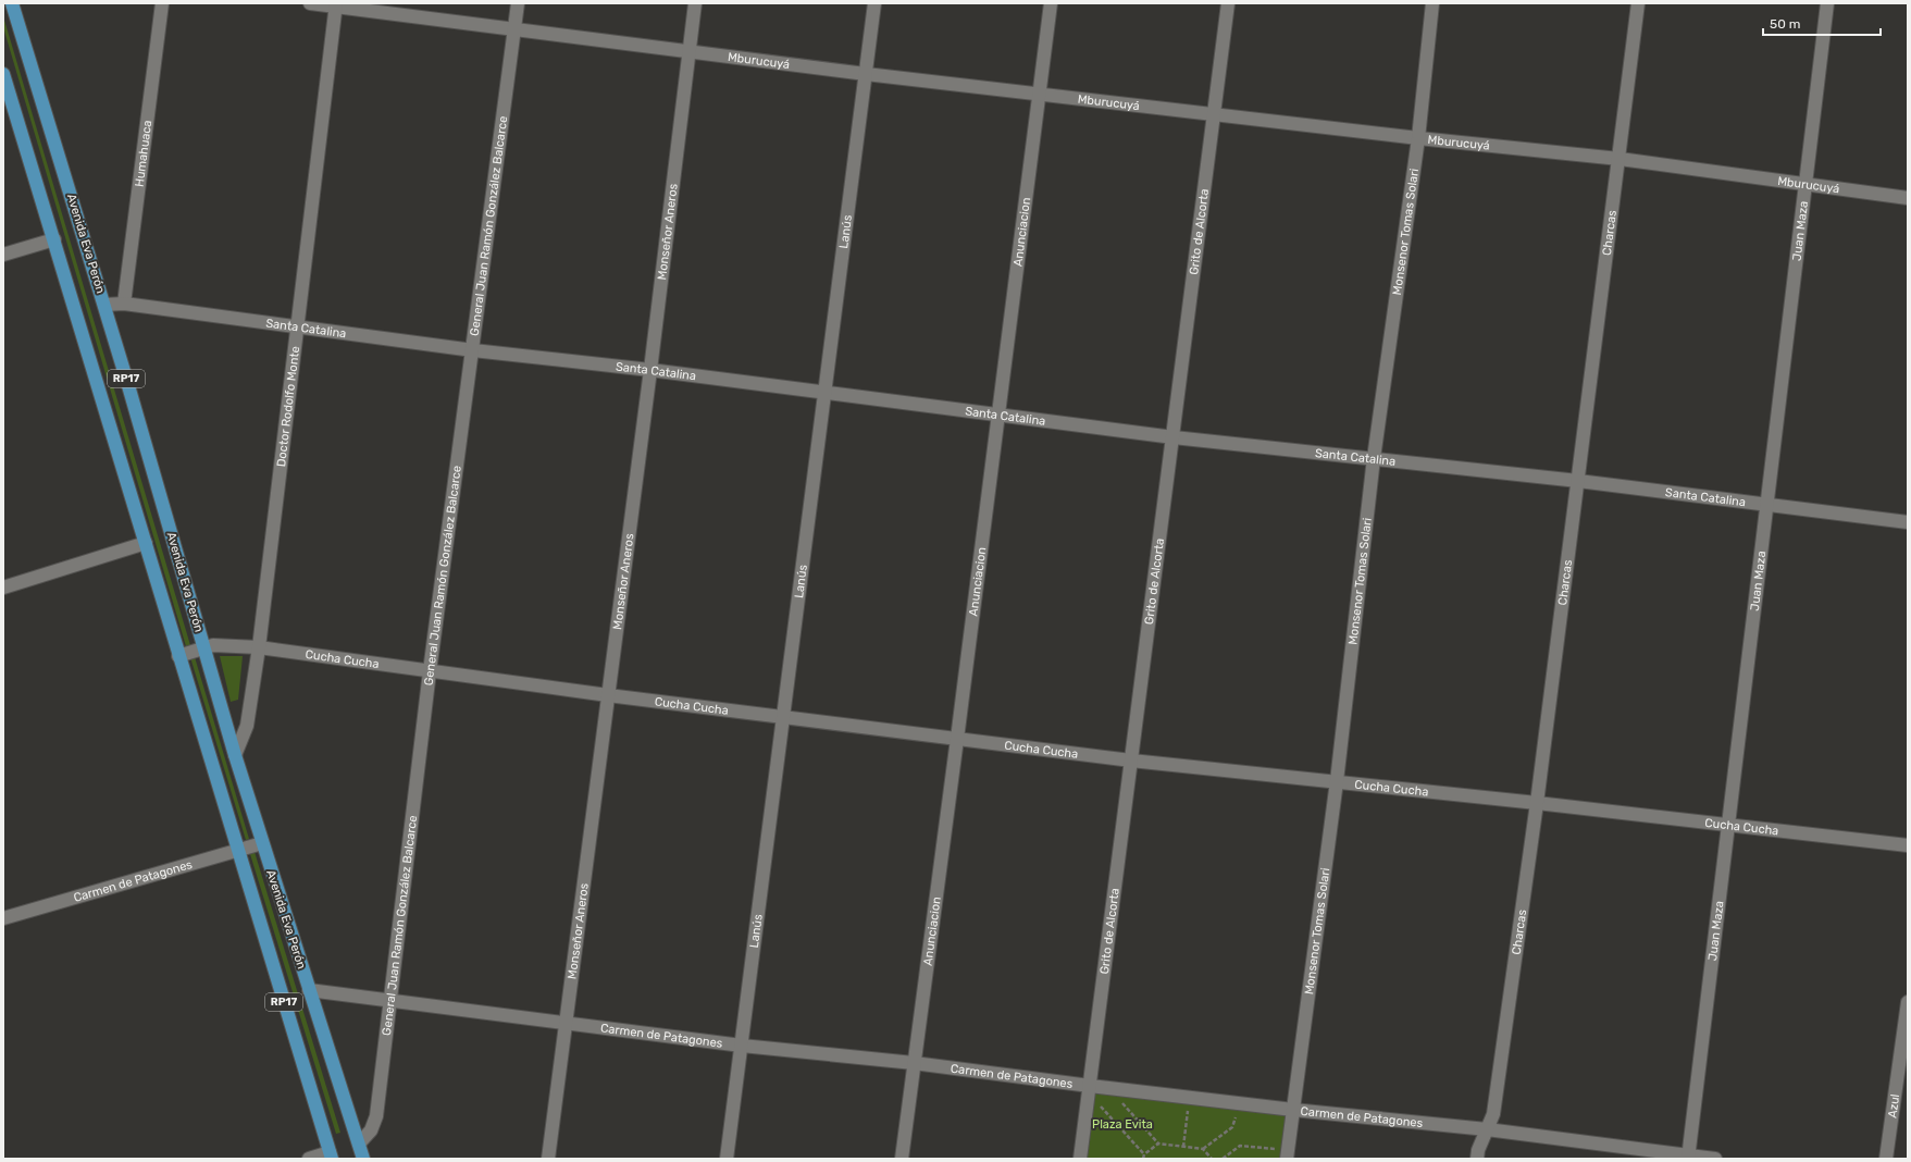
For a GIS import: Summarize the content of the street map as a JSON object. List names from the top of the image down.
{
  "streets": {
    "main road": ["Avenida Eva Perón", "RP17"],
    "street": [
      "Mburucuyá",
      "Humahuaca",
      "General Juan Ramón González Balcarce",
      "Juan Maza",
      "Monseñor Aneros",
      "Lanús",
      "Anunciacion",
      "Grito de Alcorta",
      "Monsenor Tomas Solari",
      "Charcas",
      "Santa Catalina",
      "Doctor Rodolfo Monte",
      "Cucha Cucha",
      "Carmen de Patagones",
      "Azul"
    ]
  },
  "crossings": [
    ["Mburucuyá", "General Juan Ramón González Balcarce"],
    ["Mburucuyá", "Juan Maza"],
    ["Mburucuyá", "Monseñor Aneros"],
    ["Mburucuyá", "Lanús"],
    ["Mburucuyá", "Anunciacion"],
    ["Mburucuyá", "Grito de Alcorta"],
    ["Mburucuyá", "Monsenor Tomas Solari"],
    ["Mburucuyá", "Charcas"],
    ["Mburucuyá", "Doctor Rodolfo Monte"],
    ["Humahuaca", "Santa Catalina"],
    ["General Juan Ramón González Balcarce", "Avenida Eva Perón"],
    ["General Juan Ramón González Balcarce", "Santa Catalina"],
    ["General Juan Ramón González Balcarce", "Cucha Cucha"],
    ["General Juan Ramón González Balcarce", "Carmen de Patagones"],
    ["Juan Maza", "Santa Catalina"],
    ["Juan Maza", "Cucha Cucha"],
    ["Juan Maza", "Carmen de Patagones"],
    ["Monseñor Aneros", "Santa Catalina"],
    ["Monseñor Aneros", "Cucha Cucha"],
    ["Monseñor Aneros", "Carmen de Patagones"],
    ["Lanús", "Santa Catalina"],
    ["Lanús", "Cucha Cucha"],
    ["Lanús", "Carmen de Patagones"],
    ["Anunciacion", "Santa Catalina"],
    ["Anunciacion", "Cucha Cucha"],
    ["Anunciacion", "Carmen de Patagones"],
    ["Grito de Alcorta", "Santa Catalina"],
    ["Grito de Alcorta", "Cucha Cucha"],
    ["Grito de Alcorta", "Carmen de Patagones"],
    ["Monsenor Tomas Solari", "Santa Catalina"],
    ["Monsenor Tomas Solari", "Cucha Cucha"],
    ["Monsenor Tomas Solari", "Carmen de Patagones"],
    ["Charcas", "Santa Catalina"],
    ["Charcas", "Cucha Cucha"],
    ["Charcas", "Carmen de Patagones"],
    ["Avenida Eva Perón", "Santa Catalina"],
    ["Avenida Eva Perón", "Doctor Rodolfo Monte"],
    ["Avenida Eva Perón", "Cucha Cucha"],
    ["Avenida Eva Perón", "Carmen de Patagones"],
    ["Santa Catalina", "Doctor Rodolfo Monte"],
    ["Doctor Rodolfo Monte", "Cucha Cucha"]
  ],
  "parks": ["Plaza Evita"],
  "scale_bar": "50 m"
}
